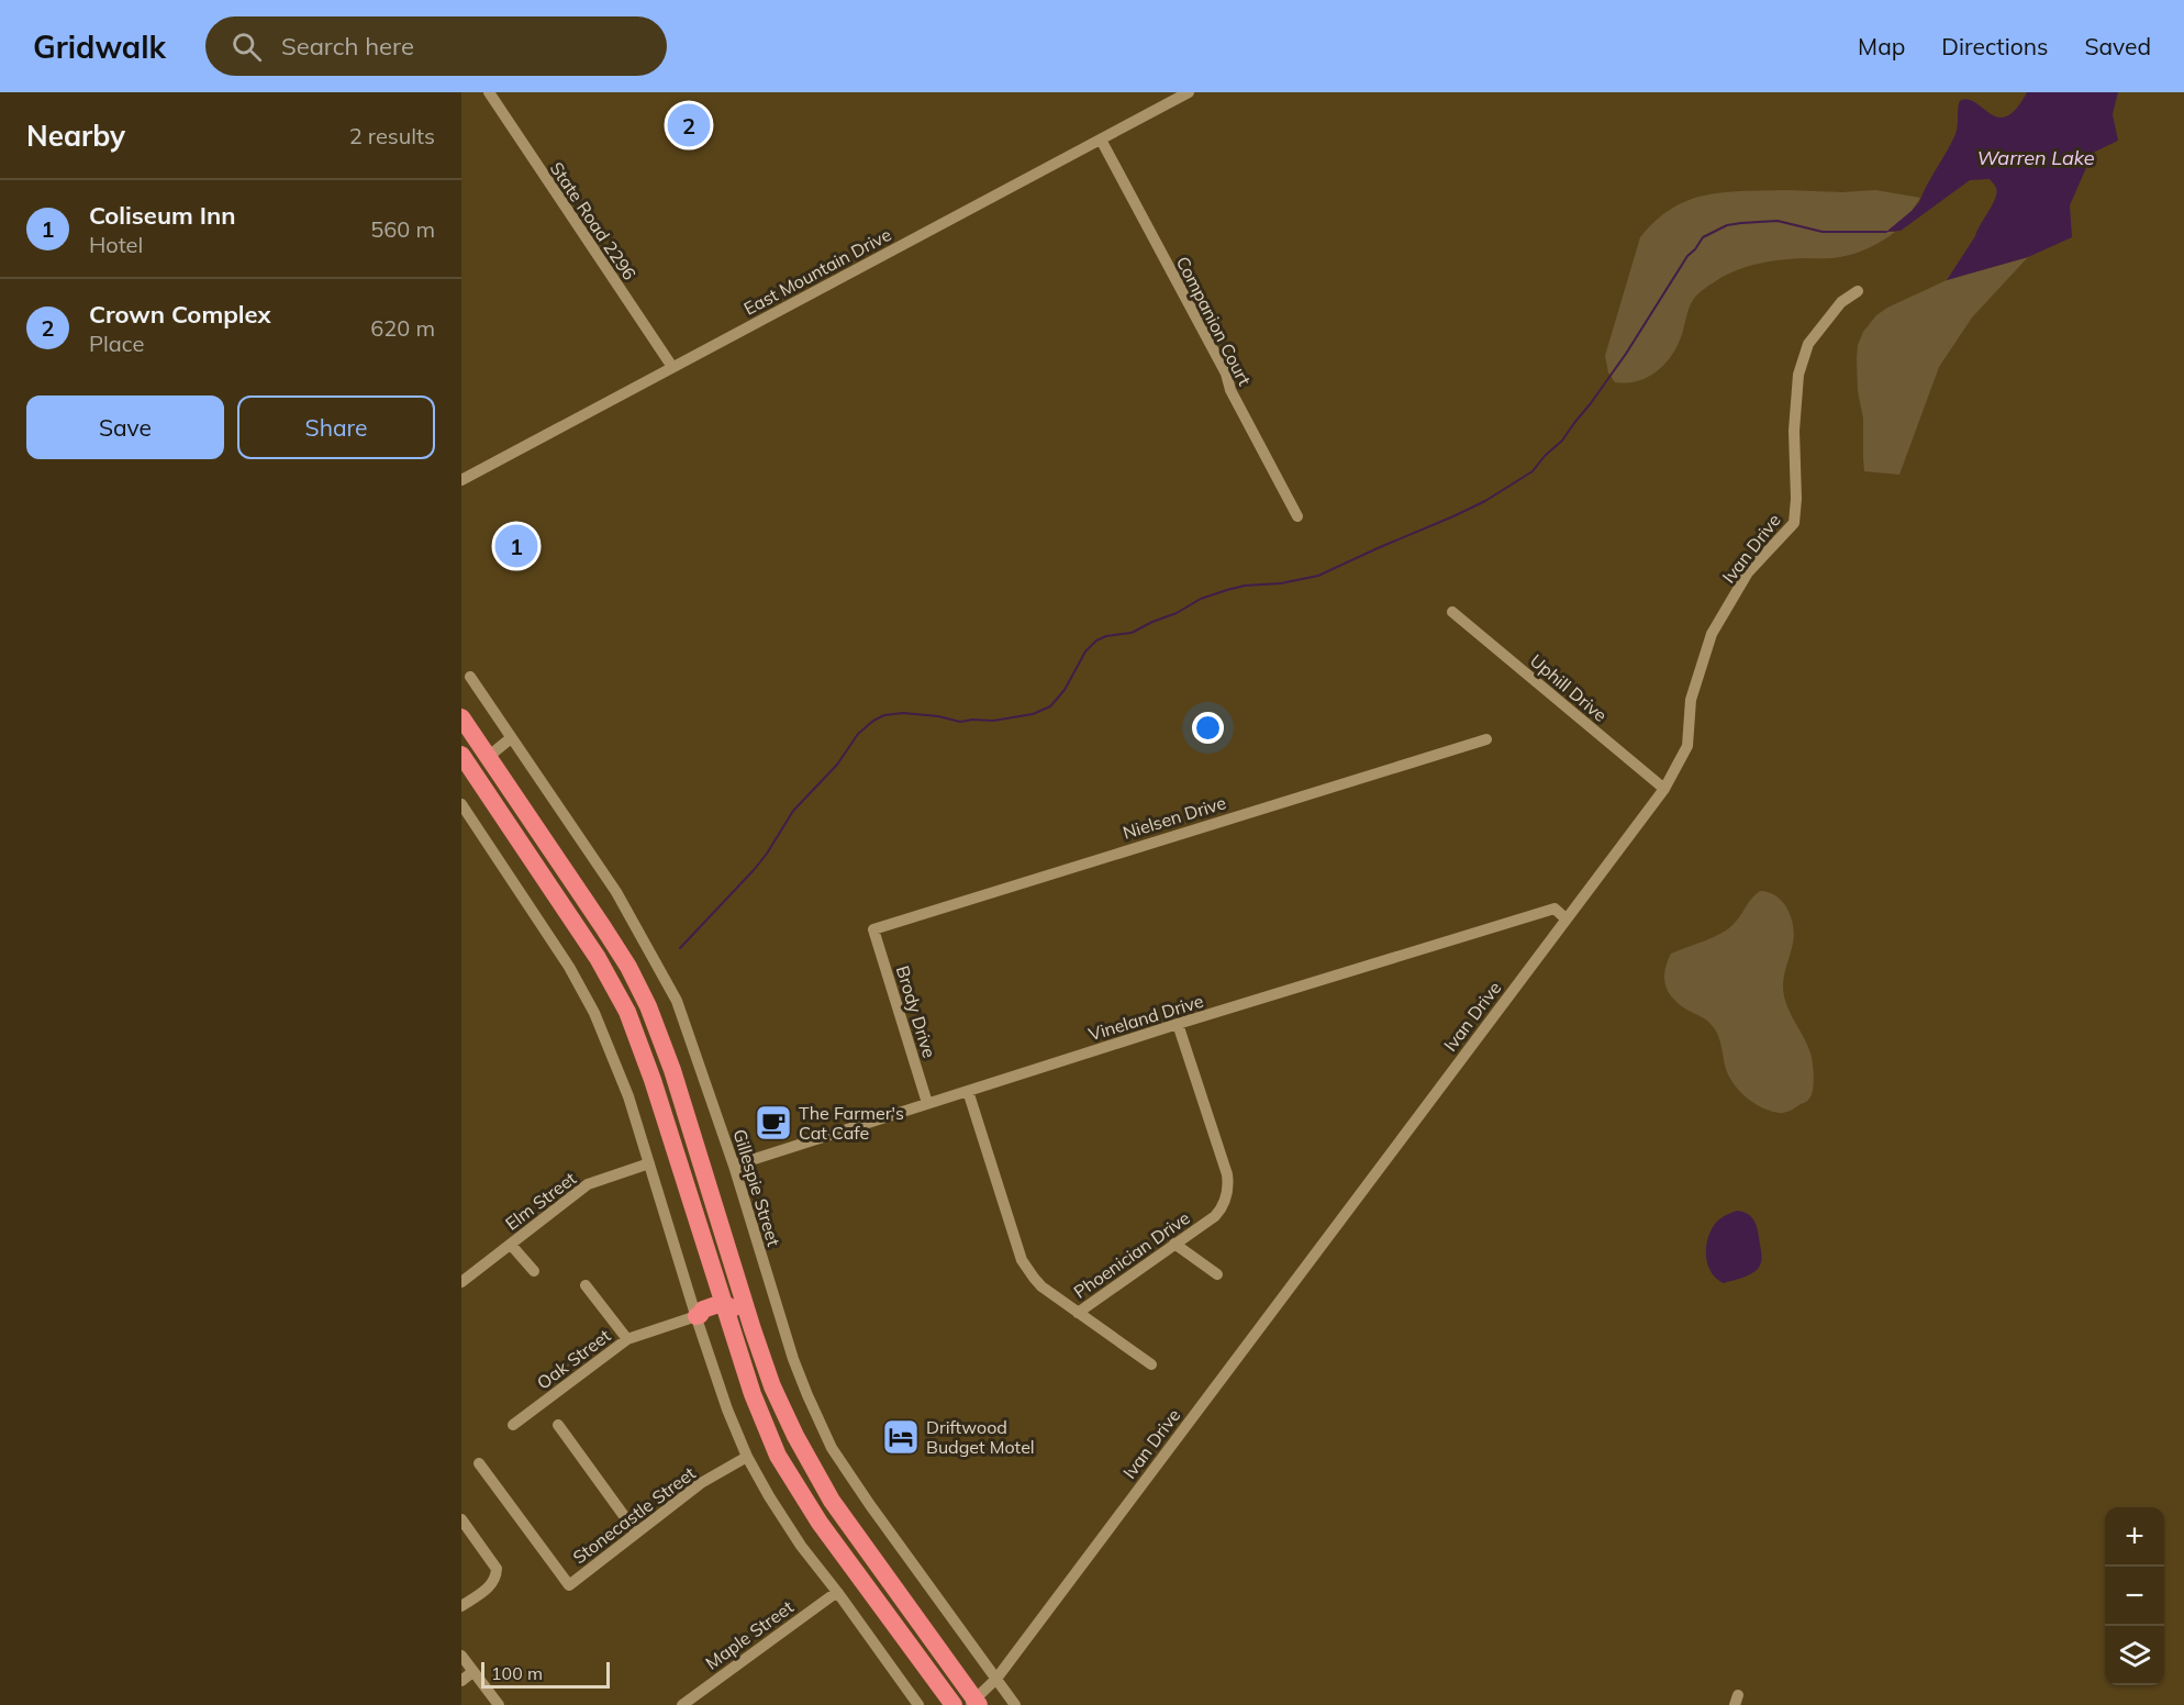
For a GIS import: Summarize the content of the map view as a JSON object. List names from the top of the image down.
{
  "streets": {
    "street": [
      "State Road 2296",
      "East Mountain Drive",
      "Companion Court",
      "Ivan Drive",
      "Uphill Drive",
      "Nielsen Drive",
      "Brody Drive",
      "Vineland Drive",
      "Gillespie Street",
      "Elm Street",
      "Phoenician Drive",
      "Oak Street",
      "Stonecastle Street",
      "Maple Street"
    ]
  },
  "crossings": [
    ["State Road 2296", "East Mountain Drive"],
    ["East Mountain Drive", "Companion Court"],
    ["Ivan Drive", "Uphill Drive"],
    ["Ivan Drive", "Vineland Drive"],
    ["Ivan Drive", "Gillespie Street"],
    ["Nielsen Drive", "Brody Drive"],
    ["Brody Drive", "Vineland Drive"],
    ["Vineland Drive", "Gillespie Street"],
    ["Vineland Drive", "Phoenician Drive"]
  ],
  "water": ["Warren Lake"],
  "places": {
    "cafe": ["The Farmer's Cat Cafe"],
    "hotel": ["Driftwood Budget Motel"]
  },
  "scale_bar": "100 m",
  "page": {
    "header": "Gridwalk",
    "search": "Search here",
    "nav": ["Map", "Directions", "Saved"],
    "heading": ["Nearby", "2 results"],
    "pins": ["2", "1"],
    "list": [
      {
        "mark": "1",
        "name": "Coliseum Inn",
        "note": "Hotel",
        "value": "560 m"
      },
      {
        "mark": "2",
        "name": "Crown Complex",
        "note": "Place",
        "value": "620 m"
      }
    ],
    "buttons": ["Save", "Share"],
    "map_buttons": ["+", "−"],
    "scale": "100 m"
  }
}
